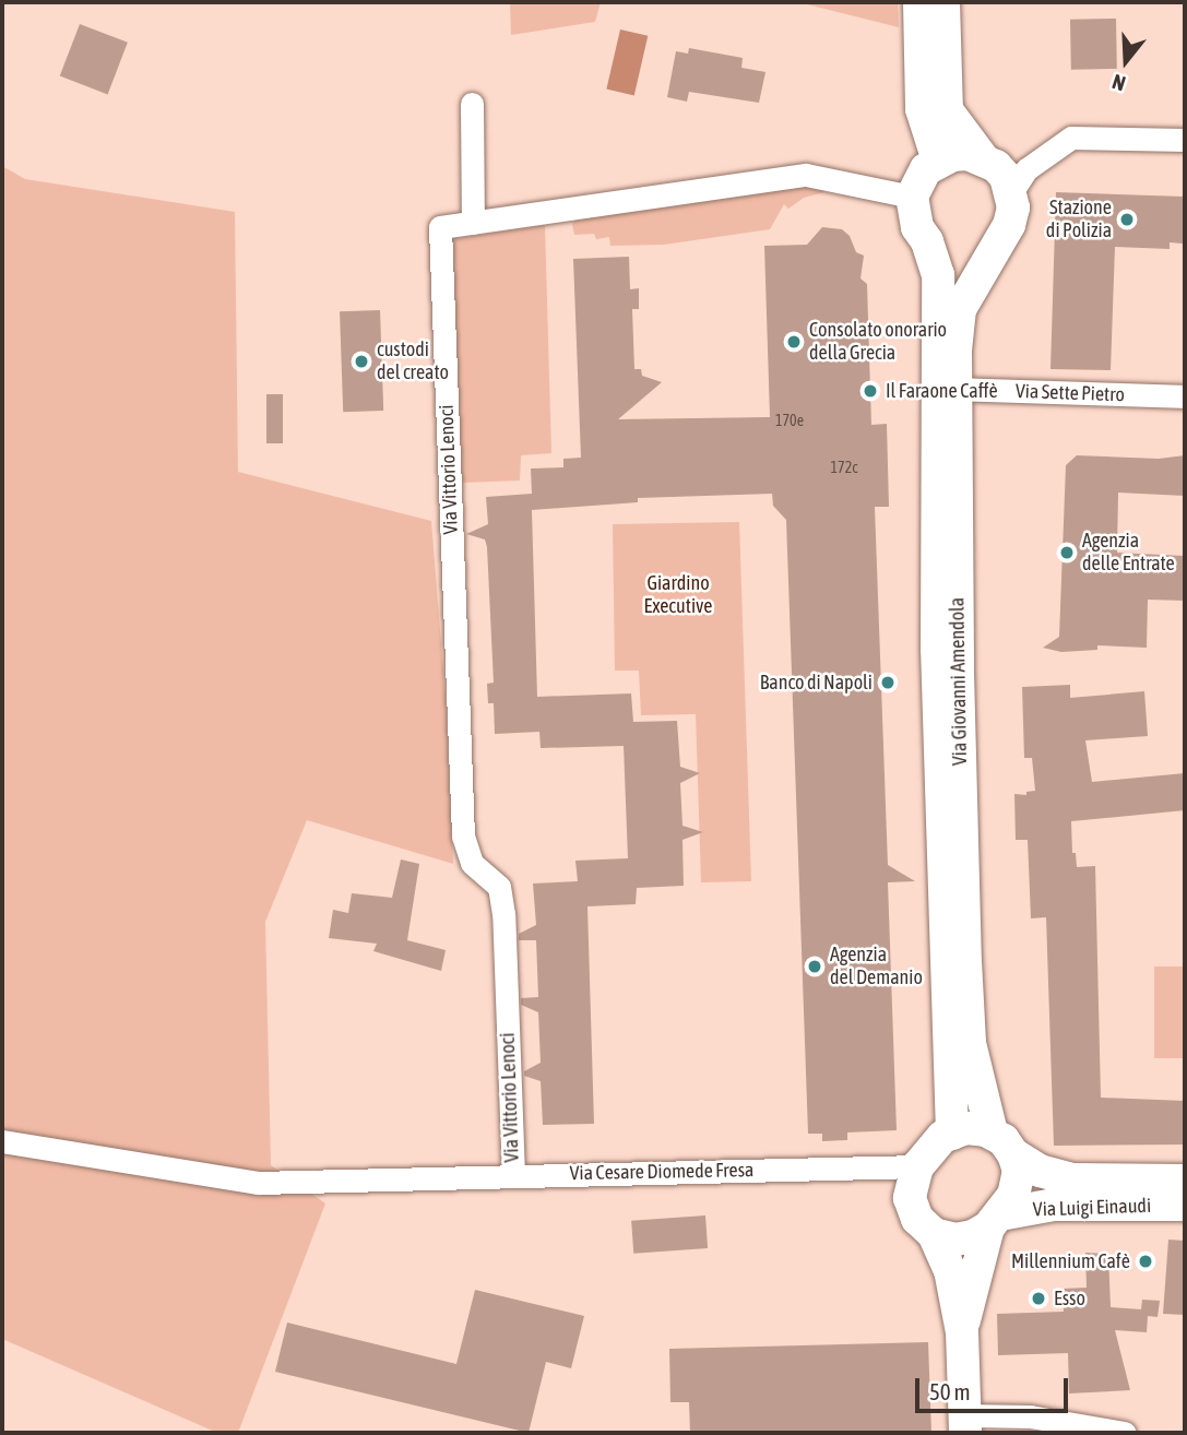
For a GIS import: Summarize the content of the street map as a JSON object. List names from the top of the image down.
{
  "streets": {
    "main road": ["Via Giovanni Amendola", "Via Luigi Einaudi"],
    "street": ["Via Sette Pietro", "Via Vittorio Lenoci", "Via Cesare Diomede Fresa"]
  },
  "crossings": [
    ["Via Sette Pietro", "Via Giovanni Amendola"],
    ["Via Vittorio Lenoci", "Via Giovanni Amendola"],
    ["Via Vittorio Lenoci", "Via Cesare Diomede Fresa"],
    ["Via Giovanni Amendola", "Via Cesare Diomede Fresa"],
    ["Via Giovanni Amendola", "Via Luigi Einaudi"],
    ["Via Cesare Diomede Fresa", "Via Luigi Einaudi"]
  ],
  "parks": ["Giardino Executive"],
  "places": [
    "Stazione di Polizia",
    "Consolato onorario della Grecia",
    "custodi del creato",
    "Il Faraone Caffè",
    "Agenzia delle Entrate",
    "Banco di Napoli",
    "Agenzia del Demanio",
    "Millennium Cafè",
    "Esso"
  ],
  "house_numbers": ["170e", "172c"],
  "scale_bar": "50 m",
  "north": "bottom"
}
